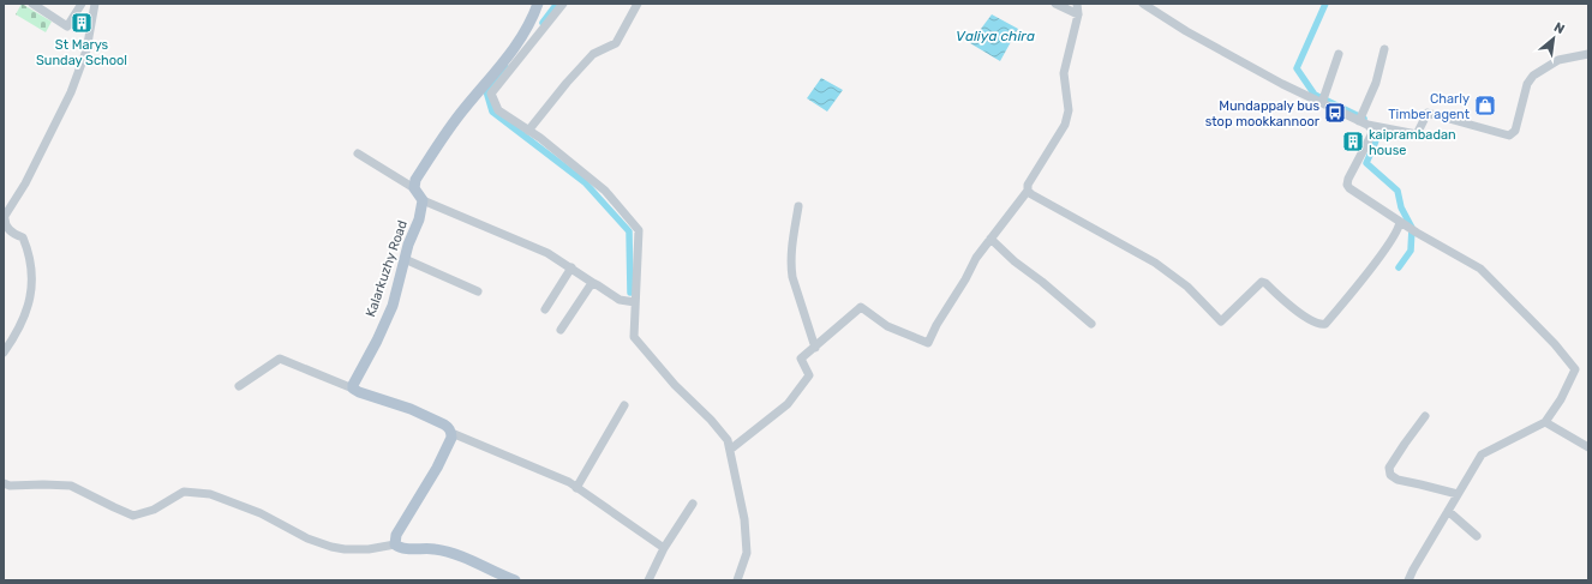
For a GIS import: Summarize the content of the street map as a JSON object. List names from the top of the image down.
{
  "streets": {
    "main road": ["Kalarkuzhy Road"]
  },
  "water": ["Valiya chira"],
  "places": {
    "building": ["St Marys Sunday School", "kaiprambadan house"],
    "shop": ["Charly Timber agent"],
    "bus stop": ["Mundappaly bus stop mookkannoor"]
  },
  "north": "top right"
}
